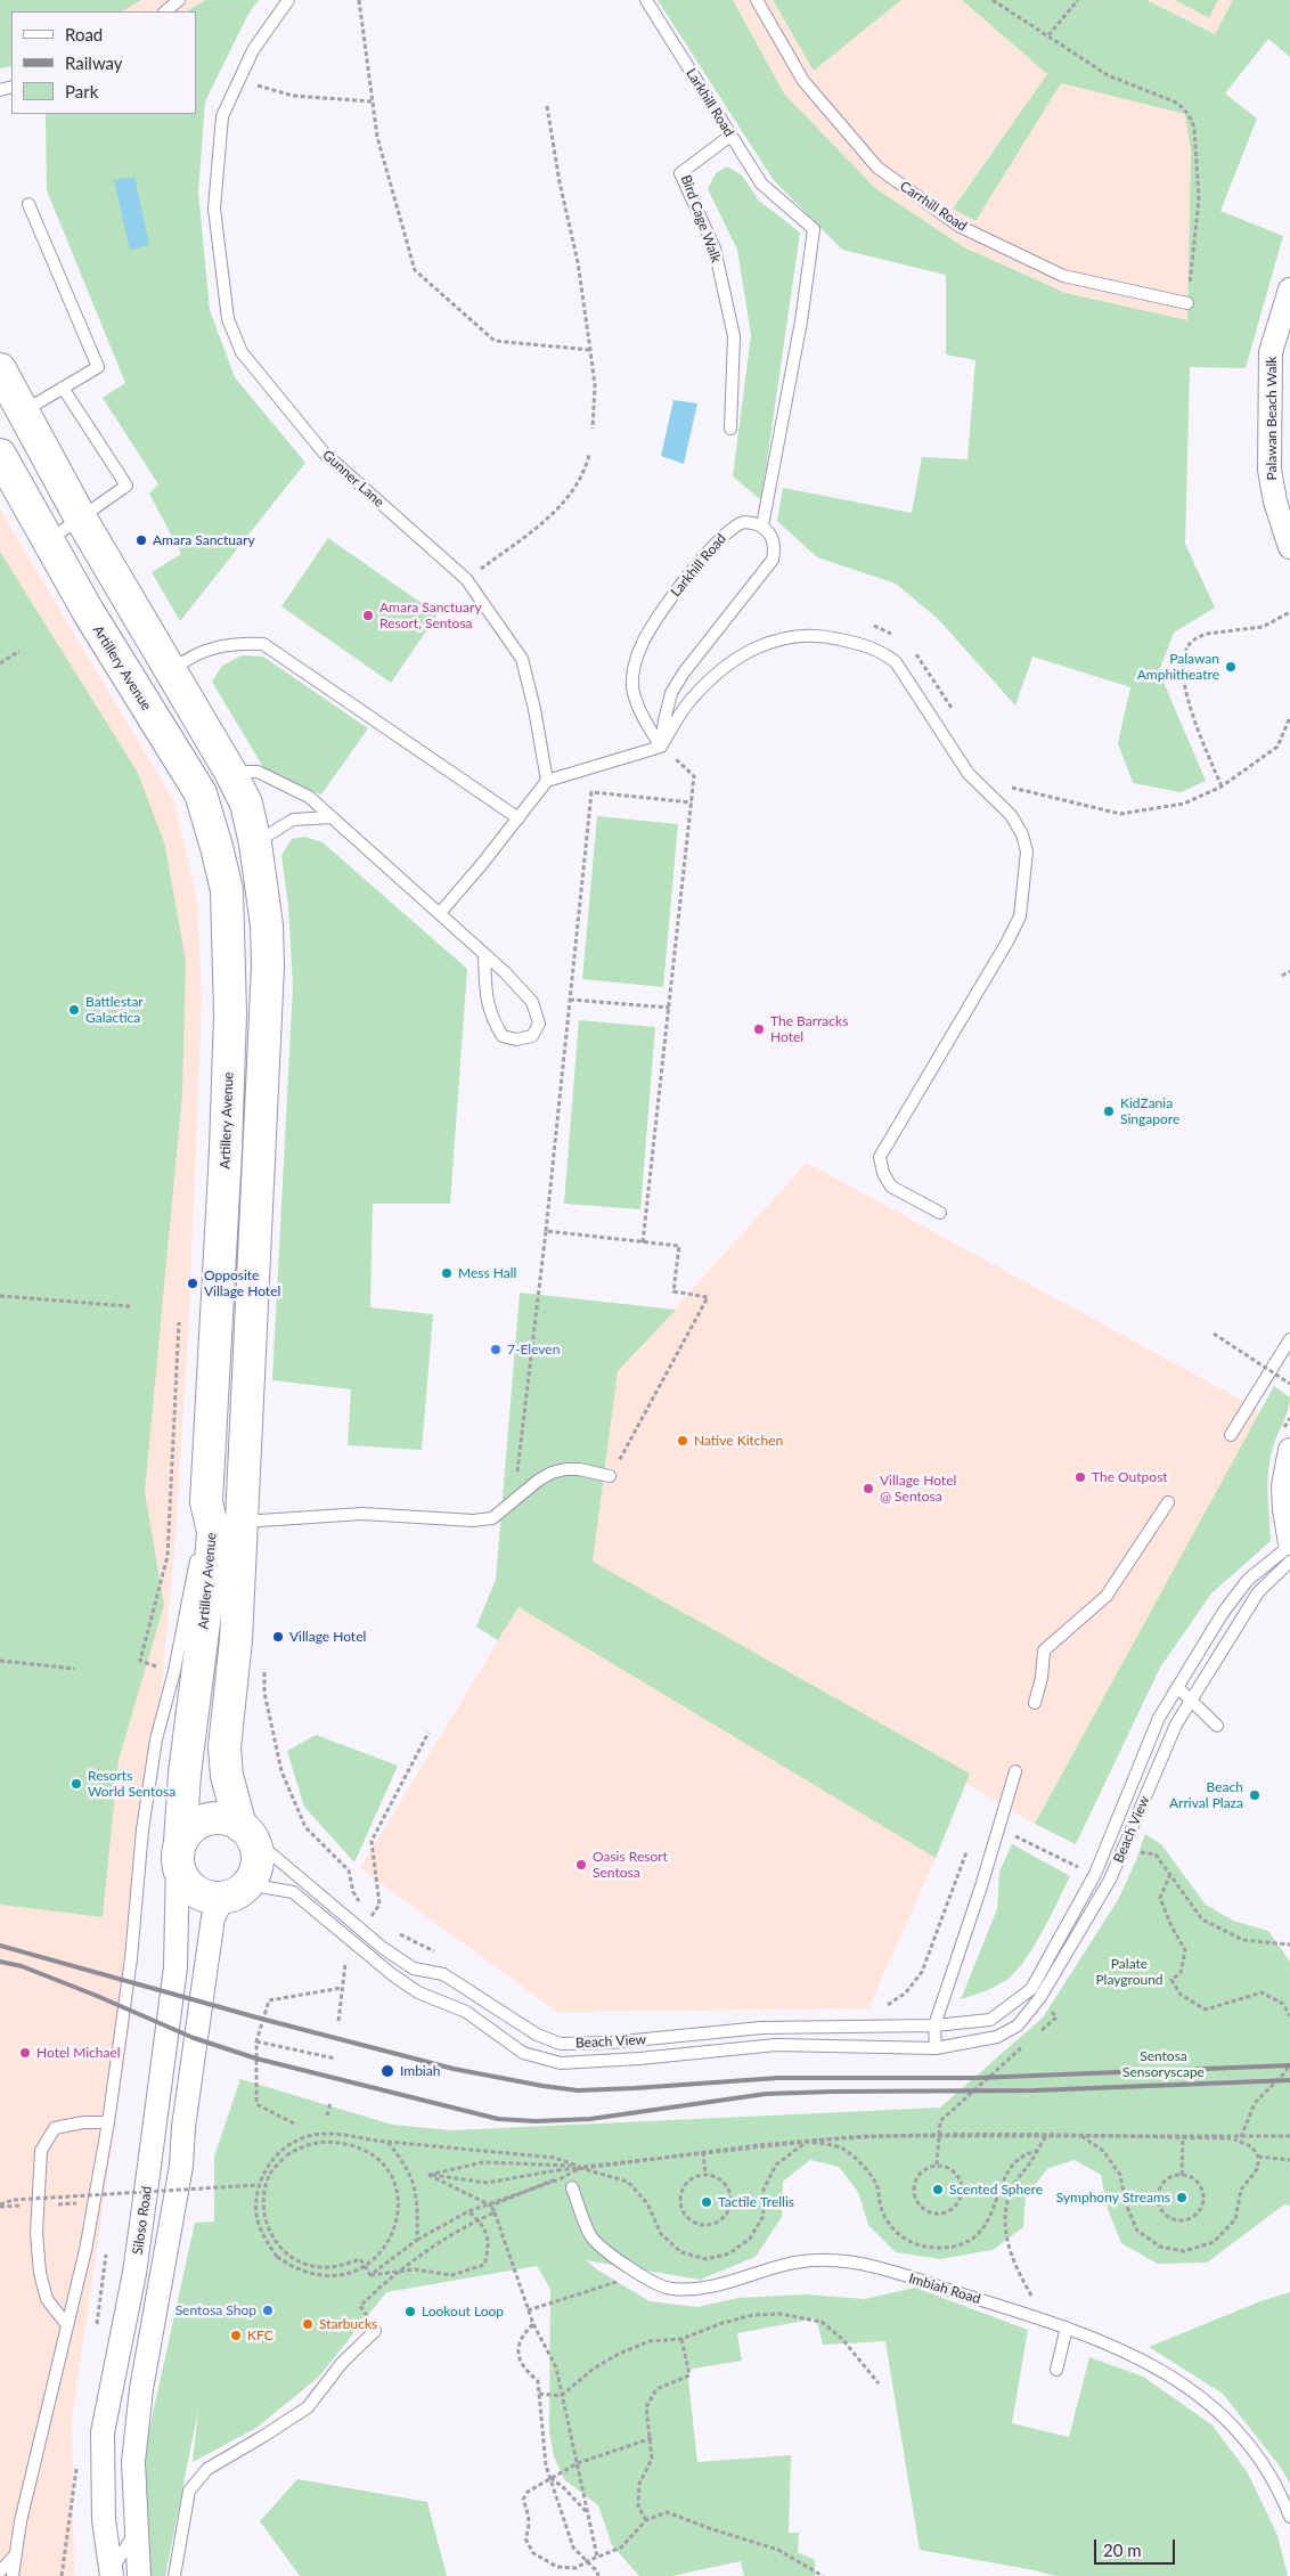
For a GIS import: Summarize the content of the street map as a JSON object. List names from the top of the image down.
{
  "streets": {
    "street": ["Palawan Beach Walk", "Artillery Avenue", "Siloso Road"],
    "lane": [
      "Larkhill Road",
      "Carrhill Road",
      "Bird Cage Walk",
      "Gunner Lane",
      "Beach View",
      "Imbiah Road"
    ]
  },
  "crossings": [
    ["Larkhill Road", "Bird Cage Walk"],
    ["Artillery Avenue", "Beach View"],
    ["Artillery Avenue", "Siloso Road"],
    ["Beach View", "Siloso Road"]
  ],
  "parks": ["Palate Playground", "Sentosa Sensoryscape"],
  "places": [
    "Amara Sanctuary",
    "Amara Sanctuary Resort, Sentosa",
    "Palawan Amphitheatre",
    "Battlestar Galactica",
    "The Barracks Hotel",
    "KidZania Singapore",
    "Mess Hall",
    "Opposite Village Hotel",
    "7-Eleven",
    "Native Kitchen",
    "The Outpost",
    "Village Hotel @ Sentosa",
    "Village Hotel",
    "Resorts World Sentosa",
    "Beach Arrival Plaza",
    "Oasis Resort Sentosa",
    "Hotel Michael",
    "Imbiah",
    "Scented Sphere",
    "Symphony Streams",
    "Tactile Trellis",
    "Sentosa Shop",
    "Lookout Loop",
    "Starbucks",
    "KFC"
  ],
  "legend": ["Road", "Railway", "Park"],
  "scale_bar": "20 m"
}
